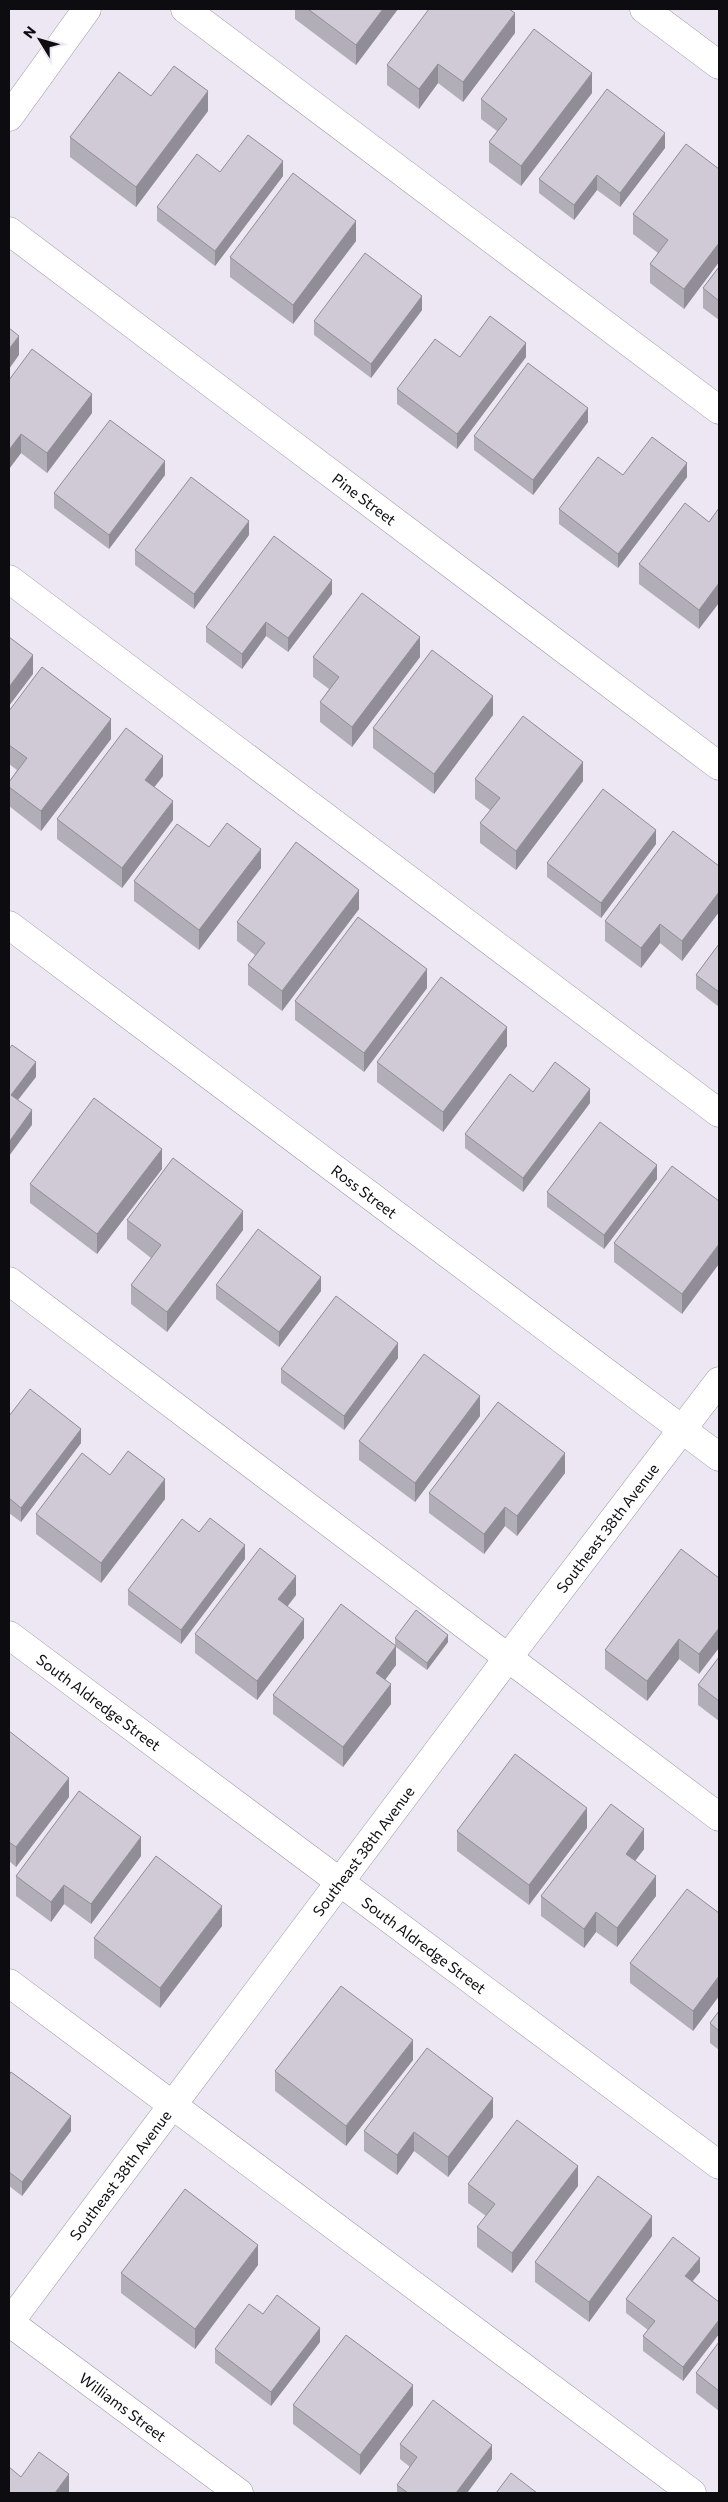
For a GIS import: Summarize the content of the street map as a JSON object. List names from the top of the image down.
{
  "streets": {
    "street": [
      "Pine Street",
      "Ross Street",
      "Southeast 38th Avenue",
      "South Aldredge Street",
      "Williams Street"
    ]
  },
  "crossings": [
    ["Ross Street", "Southeast 38th Avenue"],
    ["Southeast 38th Avenue", "South Aldredge Street"],
    ["Southeast 38th Avenue", "Williams Street"]
  ],
  "north": "top left"
}
